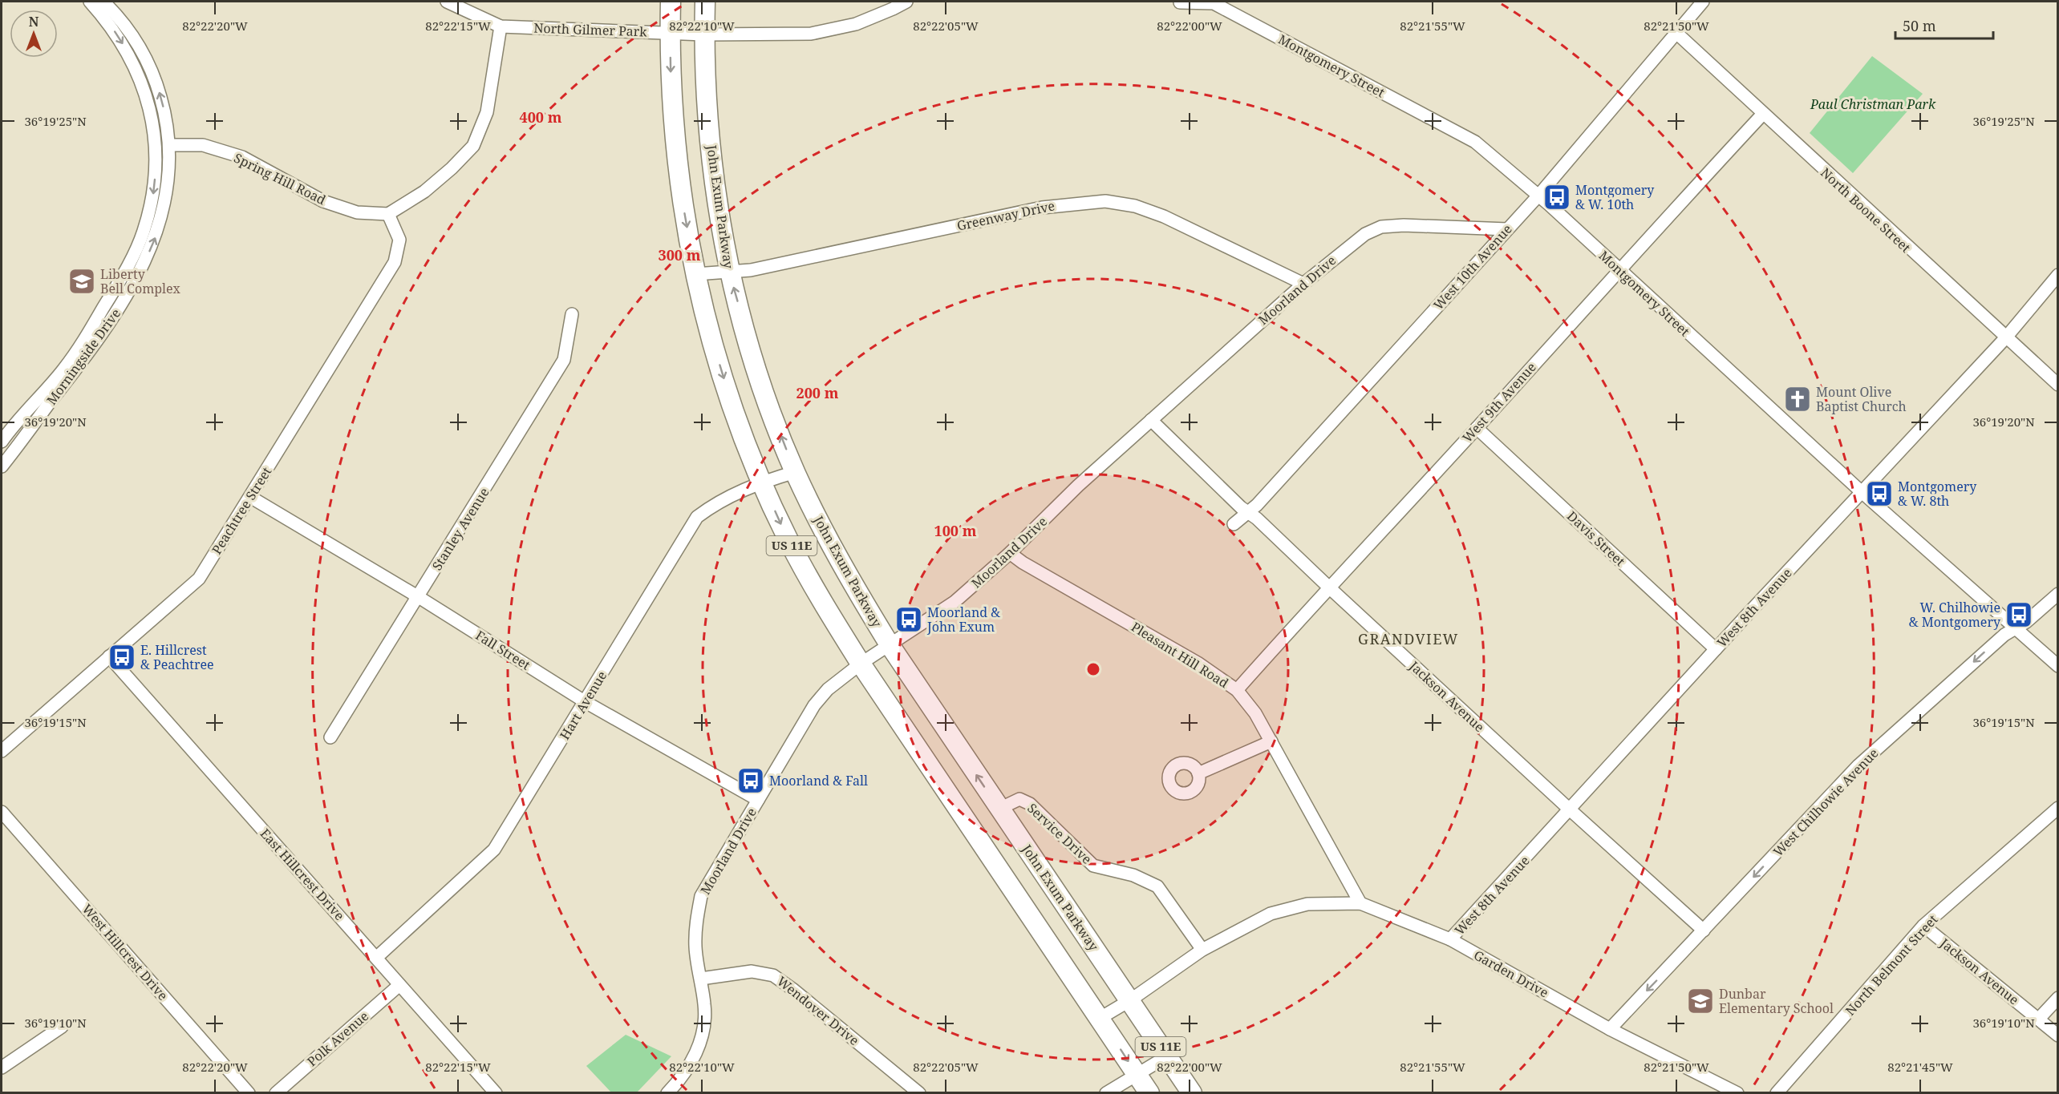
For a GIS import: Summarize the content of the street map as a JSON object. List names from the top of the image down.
{
  "streets": {
    "main road": ["John Exum Parkway", "US 11E"],
    "street": [
      "North Gilmer Park",
      "Montgomery Street",
      "Spring Hill Road",
      "North Boone Street",
      "Greenway Drive",
      "West 10th Avenue",
      "Moorland Drive",
      "Morningside Drive",
      "West 9th Avenue",
      "Peachtree Street",
      "Stanley Avenue",
      "Davis Street",
      "West 8th Avenue",
      "Fall Street",
      "Pleasant Hill Road",
      "Jackson Avenue",
      "Hart Avenue",
      "West Chilhowie Avenue",
      "Service Drive",
      "East Hillcrest Drive",
      "West Hillcrest Drive",
      "North Belmont Street",
      "Garden Drive",
      "Wendover Drive",
      "Polk Avenue"
    ]
  },
  "crossings": [
    ["North Gilmer Park", "John Exum Parkway"],
    ["North Gilmer Park", "US 11E"],
    ["Montgomery Street", "West 10th Avenue"],
    ["Montgomery Street", "West 9th Avenue"],
    ["Montgomery Street", "West 8th Avenue"],
    ["Montgomery Street", "West Chilhowie Avenue"],
    ["Spring Hill Road", "Morningside Drive"],
    ["Spring Hill Road", "Peachtree Street"],
    ["John Exum Parkway", "Greenway Drive"],
    ["John Exum Parkway", "Moorland Drive"],
    ["John Exum Parkway", "Hart Avenue"],
    ["John Exum Parkway", "Service Drive"],
    ["John Exum Parkway", "Garden Drive"],
    ["North Boone Street", "West 10th Avenue"],
    ["North Boone Street", "West 9th Avenue"],
    ["North Boone Street", "West 8th Avenue"],
    ["Greenway Drive", "Moorland Drive"],
    ["Greenway Drive", "US 11E"],
    ["West 10th Avenue", "Moorland Drive"],
    ["West 10th Avenue", "Jackson Avenue"],
    ["Moorland Drive", "US 11E"],
    ["Moorland Drive", "Fall Street"],
    ["Moorland Drive", "Pleasant Hill Road"],
    ["Moorland Drive", "Jackson Avenue"],
    ["Moorland Drive", "Wendover Drive"],
    ["West 9th Avenue", "Davis Street"],
    ["West 9th Avenue", "Pleasant Hill Road"],
    ["West 9th Avenue", "Jackson Avenue"],
    ["Peachtree Street", "Fall Street"],
    ["Peachtree Street", "East Hillcrest Drive"],
    ["Stanley Avenue", "Fall Street"],
    ["Davis Street", "West 8th Avenue"],
    ["US 11E", "Hart Avenue"],
    ["US 11E", "Garden Drive"],
    ["West 8th Avenue", "Jackson Avenue"],
    ["West 8th Avenue", "Garden Drive"],
    ["Fall Street", "Hart Avenue"],
    ["Pleasant Hill Road", "Garden Drive"],
    ["Jackson Avenue", "West Chilhowie Avenue"],
    ["Jackson Avenue", "North Belmont Street"],
    ["Hart Avenue", "East Hillcrest Drive"],
    ["West Chilhowie Avenue", "Garden Drive"],
    ["Service Drive", "Garden Drive"],
    ["East Hillcrest Drive", "Polk Avenue"]
  ],
  "one_way": ["West Chilhowie Avenue"],
  "districts": ["GRANDVIEW"],
  "parks": ["Paul Christman Park"],
  "places": {
    "bus stop": [
      "Montgomery & W. 10th",
      "Montgomery & W. 8th",
      "W. Chilhowie & Montgomery",
      "Moorland & John Exum",
      "E. Hillcrest & Peachtree",
      "Moorland & Fall"
    ],
    "school or university": ["Liberty Bell Complex", "Dunbar Elementary School"],
    "church": ["Mount Olive Baptist Church"]
  },
  "scale_bar": "50 m",
  "north": "top",
  "coordinates": [
    "82°22'20\"W",
    "82°22'15\"W",
    "82°22'10\"W",
    "82°22'05\"W",
    "82°22'00\"W",
    "82°21'55\"W",
    "82°21'50\"W",
    "36°19'25\"N",
    "36°19'20\"N",
    "36°19'15\"N",
    "36°19'10\"N",
    "82°21'45\"W"
  ],
  "rings": [
    "400 m",
    "300 m",
    "200 m",
    "100 m"
  ]
}
